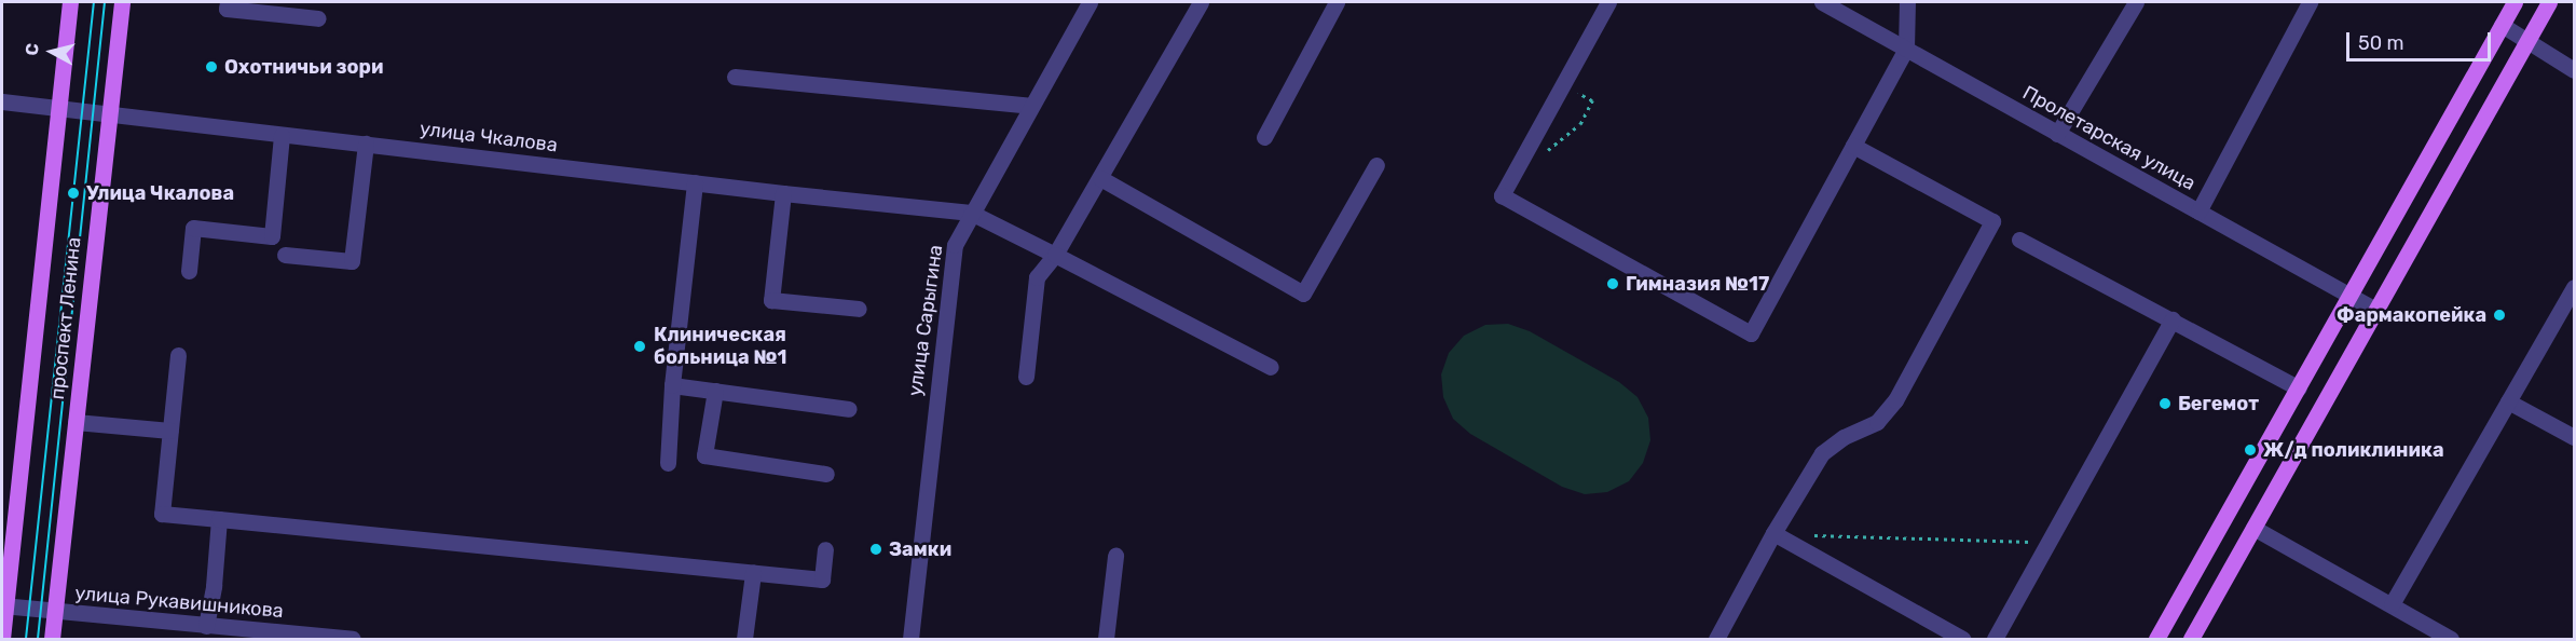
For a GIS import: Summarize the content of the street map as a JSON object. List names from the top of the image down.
{
  "streets": {
    "main road": ["проспект Ленина"],
    "street": [
      "улица Чкалова",
      "Пролетарская улица",
      "улица Сарыгина",
      "улица Рукавишникова"
    ]
  },
  "crossings": [
    ["улица Чкалова", "проспект Ленина"],
    ["улица Чкалова", "улица Сарыгина"],
    ["проспект Ленина", "улица Рукавишникова"]
  ],
  "places": [
    "Охотничьи зори",
    "Улица Чкалова",
    "Гимназия №17",
    "Фармакопейка",
    "Клиническая больница №1",
    "Бегемот",
    "Ж/д поликлиника",
    "Замки"
  ],
  "scale_bar": "50 m",
  "north": "left"
}
